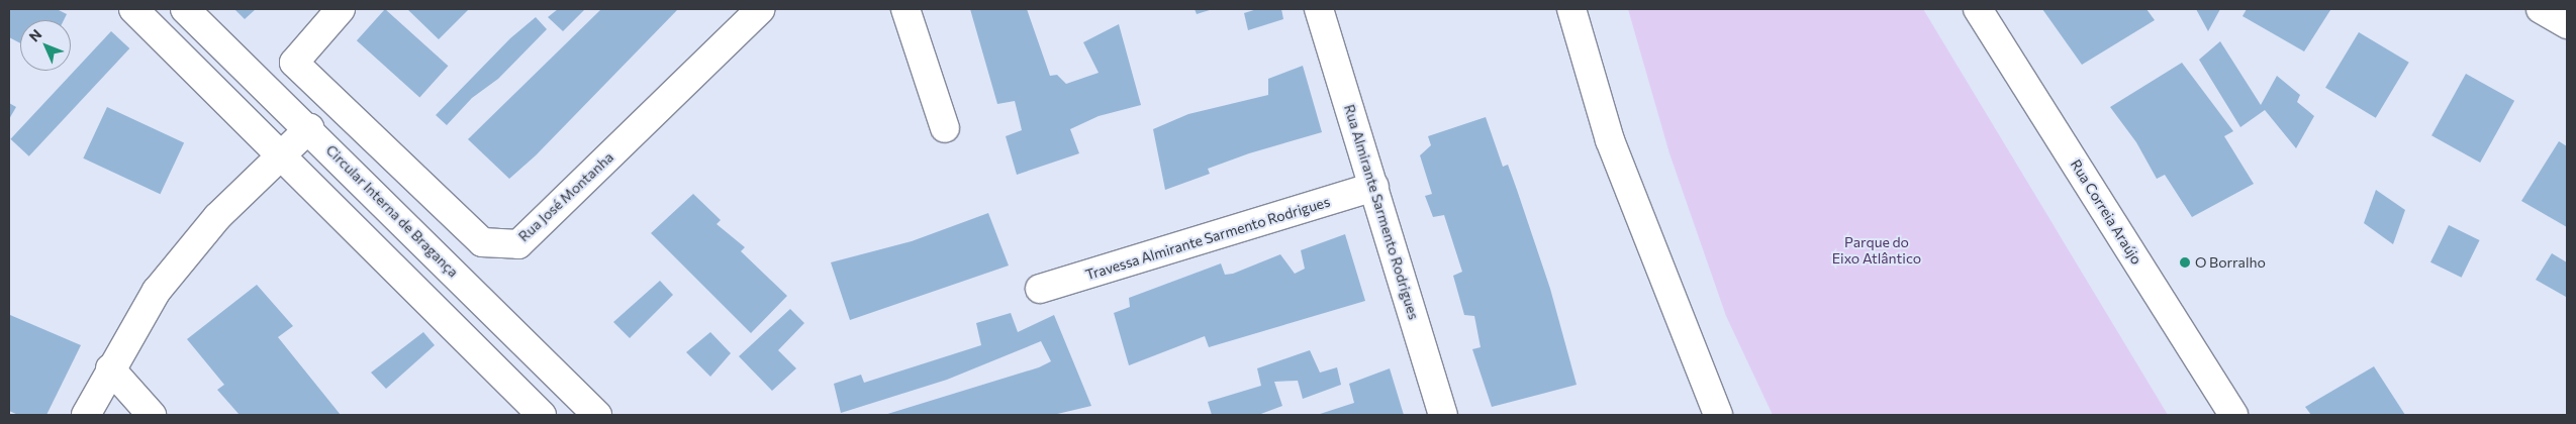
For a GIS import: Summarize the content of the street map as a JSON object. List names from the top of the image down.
{
  "streets": {
    "street": [
      "Rua José Montanha",
      "Circular Interna de Bragança",
      "Rua Almirante Sarmento Rodrigues",
      "Rua Correia Araújo",
      "Travessa Almirante Sarmento Rodrigues"
    ]
  },
  "crossings": [
    ["Rua Almirante Sarmento Rodrigues", "Travessa Almirante Sarmento Rodrigues"]
  ],
  "parks": ["Parque do Eixo Atlântico"],
  "places": ["O Borralho"],
  "north": "top left"
}
